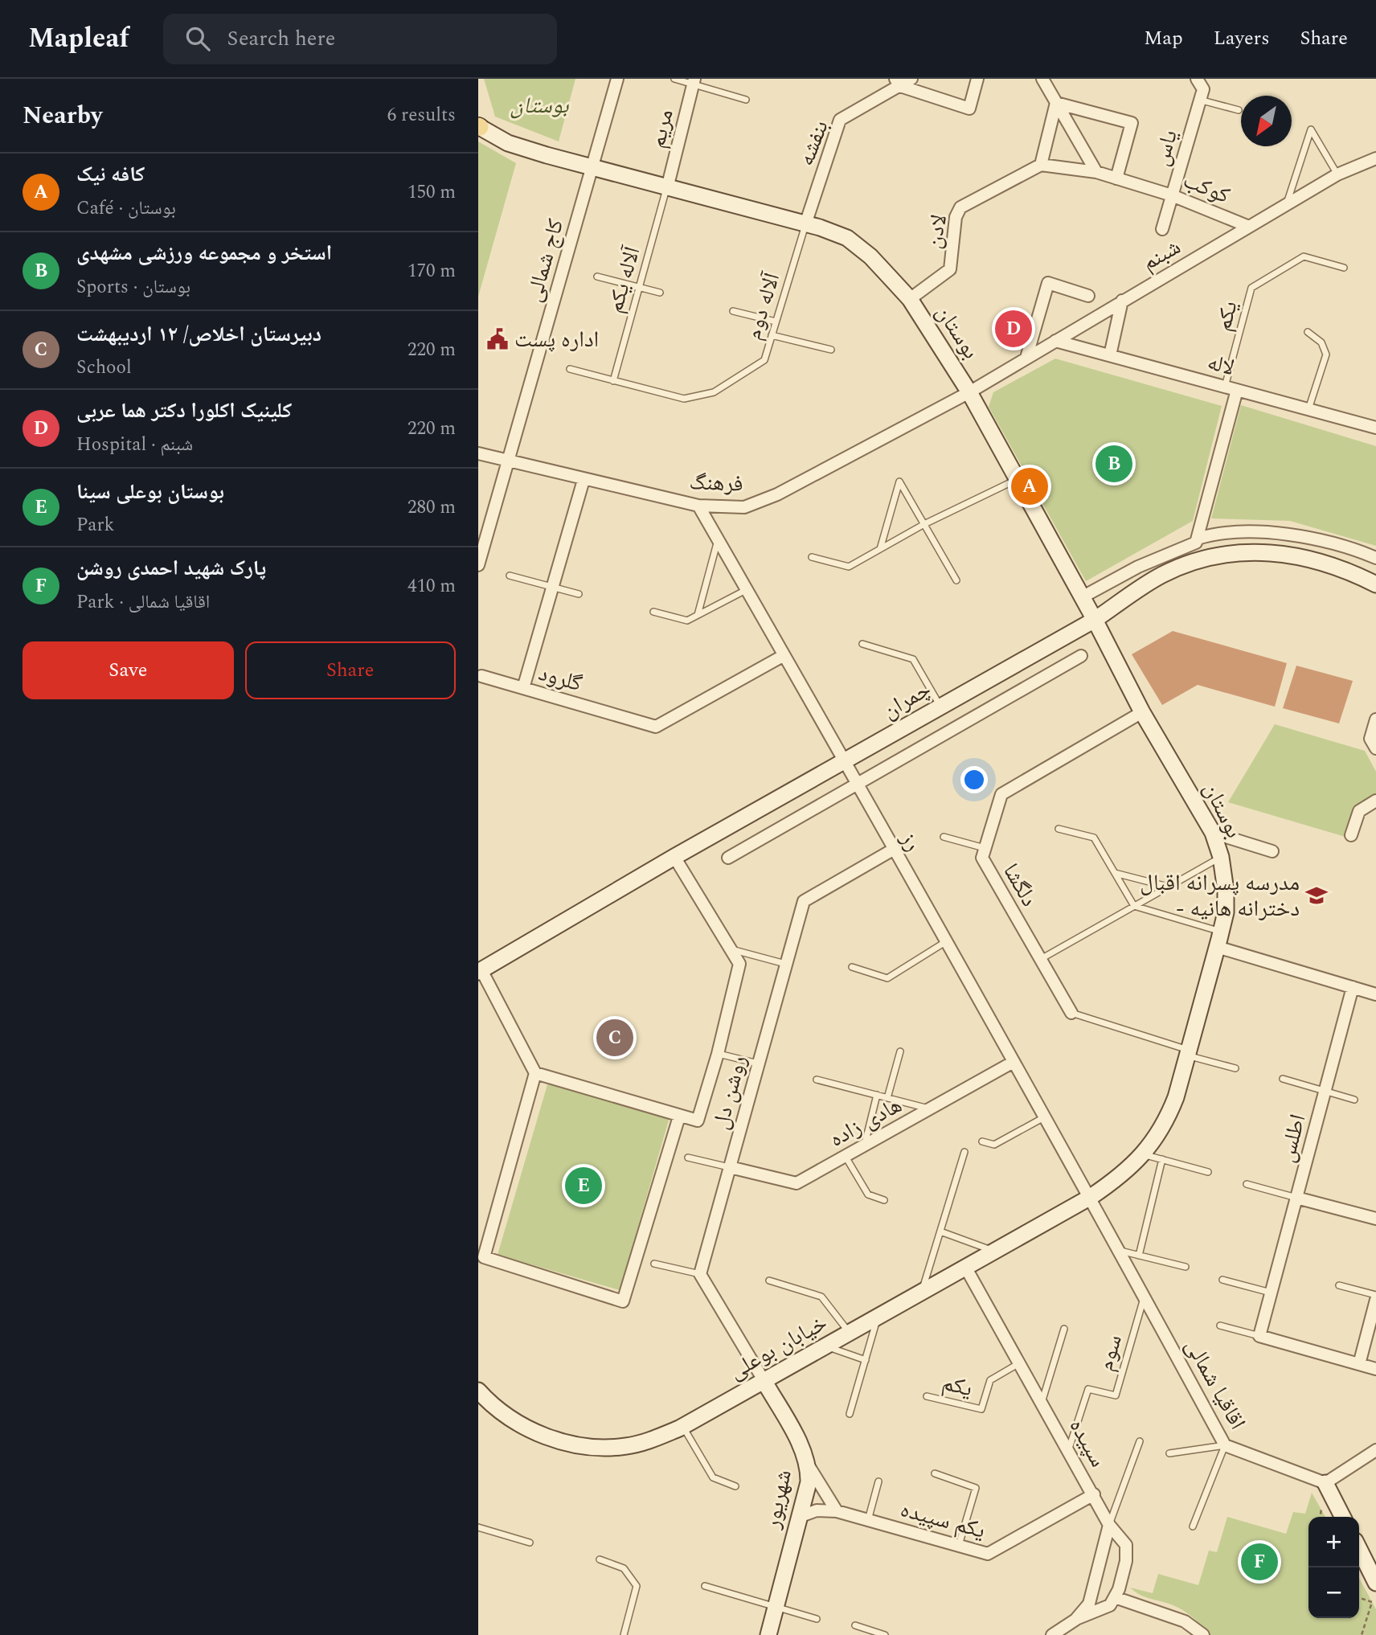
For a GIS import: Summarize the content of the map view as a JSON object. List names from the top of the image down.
{
  "streets": {
    "street": [
      "مریم",
      "بنفشه",
      "یاس",
      "کوکب",
      "لادن",
      "شبنم",
      "کاج شمالی",
      "بوستان",
      "لاله",
      "فرهنگ",
      "گلرود",
      "چمران",
      "رز",
      "دلگشا",
      "روشن دل",
      "هادی زاده",
      "اطلس",
      "خیابان بوعلی",
      "اقاقیا شمالی",
      "سپیده",
      "شهریور",
      "یکم سپیده"
    ],
    "lane": [
      "آلاله یکم",
      "آلاله دوم",
      "یکم",
      "سوم"
    ]
  },
  "crossings": [
    ["مریم", "آلاله یکم"],
    ["مریم", "بوستان"],
    ["بنفشه", "آلاله دوم"],
    ["بنفشه", "بوستان"],
    ["یاس", "کوکب"],
    ["کوکب", "شبنم"],
    ["لادن", "بوستان"],
    ["شبنم", "بوستان"],
    ["شبنم", "لاله"],
    ["شبنم", "فرهنگ"],
    ["کاج شمالی", "بوستان"],
    ["کاج شمالی", "فرهنگ"],
    ["آلاله یکم", "آلاله دوم"],
    ["آلاله یکم", "بوستان"],
    ["آلاله دوم", "بوستان"],
    ["یکم", "لاله"],
    ["یکم", "سپیده"],
    ["بوستان", "فرهنگ"],
    ["بوستان", "چمران"],
    ["بوستان", "رز"],
    ["بوستان", "دلگشا"],
    ["بوستان", "خیابان بوعلی"],
    ["بوستان", "اقاقیا شمالی"],
    ["فرهنگ", "گلرود"],
    ["فرهنگ", "رز"],
    ["گلرود", "رز"],
    ["چمران", "رز"],
    ["رز", "روشن دل"],
    ["رز", "هادی زاده"],
    ["رز", "خیابان بوعلی"],
    ["رز", "اقاقیا شمالی"],
    ["روشن دل", "هادی زاده"],
    ["خیابان بوعلی", "اقاقیا شمالی"],
    ["خیابان بوعلی", "سپیده"],
    ["خیابان بوعلی", "شهریور"],
    ["سوم", "اقاقیا شمالی"],
    ["سوم", "سپیده"],
    ["سپیده", "یکم سپیده"],
    ["شهریور", "یکم سپیده"]
  ],
  "parks": ["بوستان"],
  "places": {
    "public building": ["اداره پست"],
    "school or university": ["مدرسه پسرانه اقبال - دخترانه هانیه"]
  },
  "north": "bottom left",
  "page": {
    "header": "Mapleaf",
    "search": "Search here",
    "nav": ["Map", "Layers", "Share"],
    "heading": ["Nearby", "6 results"],
    "list": [
      {
        "mark": "A",
        "name": "کافه نیک",
        "note": "Café · بوستان",
        "value": "150 m"
      },
      {
        "mark": "B",
        "name": "استخر و مجموعه ورزشی مشهدی",
        "note": "Sports · بوستان",
        "value": "170 m"
      },
      {
        "mark": "C",
        "name": "دبیرستان اخلاص/ ۱۲ اردیبهشت",
        "note": "School",
        "value": "220 m"
      },
      {
        "mark": "D",
        "name": "کلینیک اکلورا دکتر هما عربی",
        "note": "Hospital · شبنم",
        "value": "220 m"
      },
      {
        "mark": "E",
        "name": "بوستان بوعلی سینا",
        "note": "Park",
        "value": "280 m"
      },
      {
        "mark": "F",
        "name": "پارک شهید احمدی روشن",
        "note": "Park · اقاقیا شمالی",
        "value": "410 m"
      }
    ],
    "pins": [
      "D",
      "B",
      "A",
      "C",
      "E",
      "F"
    ],
    "buttons": ["Save", "Share"],
    "map_buttons": ["+", "−"]
  }
}
